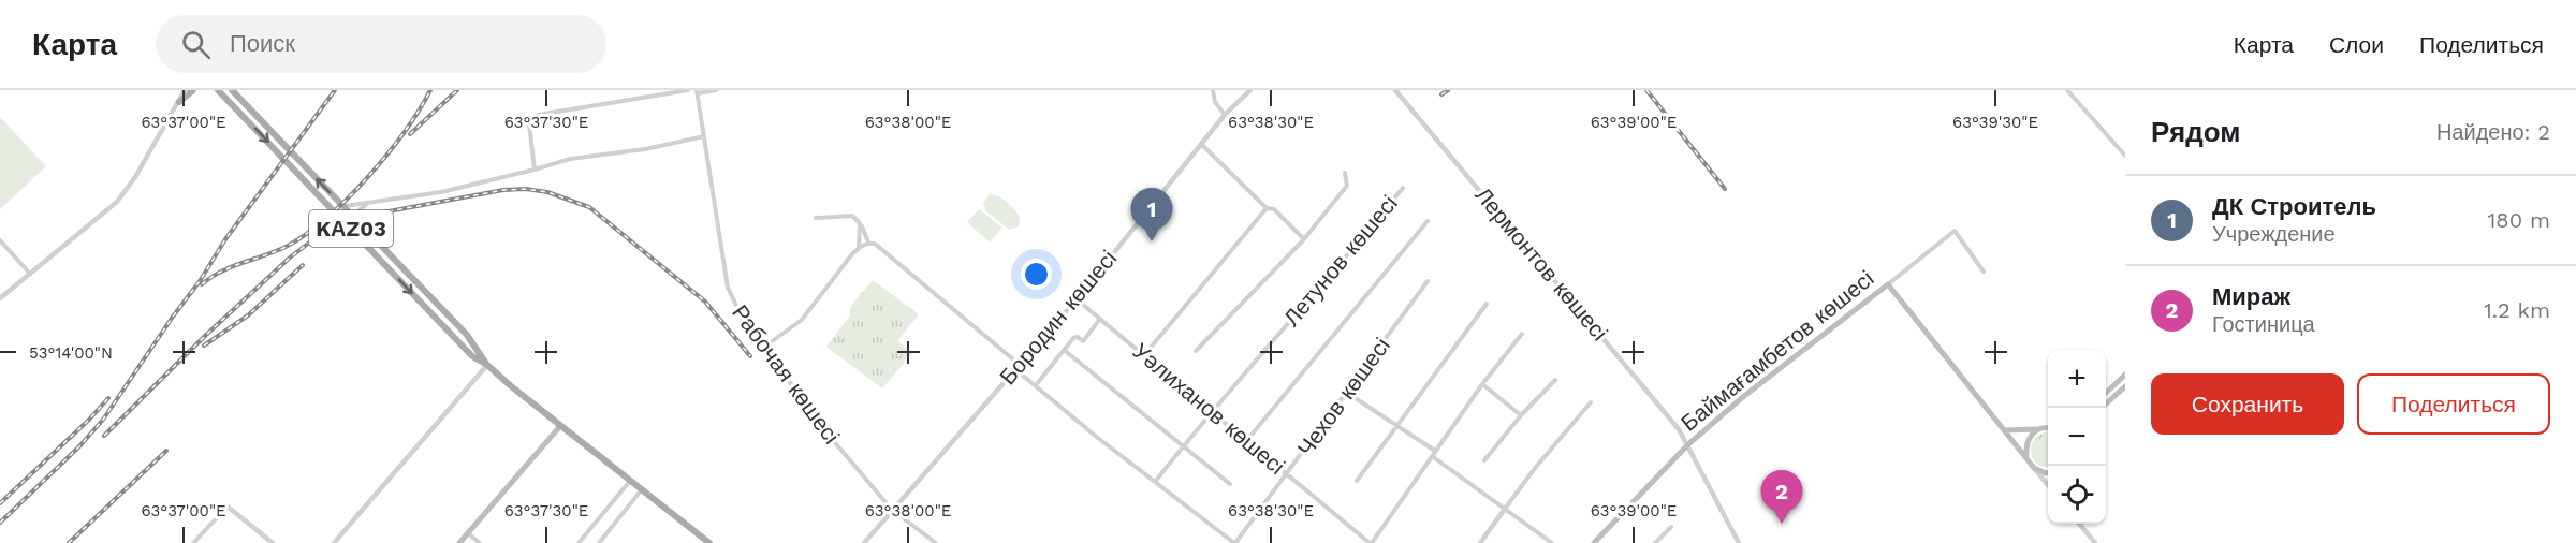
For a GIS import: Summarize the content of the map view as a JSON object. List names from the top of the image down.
{
  "streets": {
    "main road": ["KАZ03", "Баймағамбетов көшесі"],
    "street": [
      "Летунов көшесі",
      "Лермонтов көшесі",
      "Бородин көшесі",
      "Рабочая көшесі",
      "Чехов көшесі",
      "Уәлиханов көшесі"
    ]
  },
  "crossings": [
    ["Летунов көшесі", "Уәлиханов көшесі"],
    ["Лермонтов көшесі", "Баймағамбетов көшесі"],
    ["Бородин көшесі", "Рабочая көшесі"],
    ["Бородин көшесі", "Уәлиханов көшесі"],
    ["Чехов көшесі", "Уәлиханов көшесі"]
  ],
  "page": {
    "header": "Карта",
    "search": "Поиск",
    "nav": ["Карта", "Слои", "Поделиться"],
    "heading": ["Рядом", "Найдено: 2"],
    "list": [
      {
        "mark": "1",
        "name": "ДК Строитель",
        "note": "Учреждение",
        "value": "180 m"
      },
      {
        "mark": "2",
        "name": "Мираж",
        "note": "Гостиница",
        "value": "1.2 km"
      }
    ],
    "pins": ["1", "2"],
    "map_buttons": ["+", "−"],
    "buttons": ["Сохранить", "Поделиться"]
  },
  "coordinates": [
    "63°37'00\"E",
    "63°37'30\"E",
    "63°38'00\"E",
    "63°38'30\"E",
    "63°39'00\"E",
    "63°39'30\"E",
    "53°14'00\"N"
  ]
}
